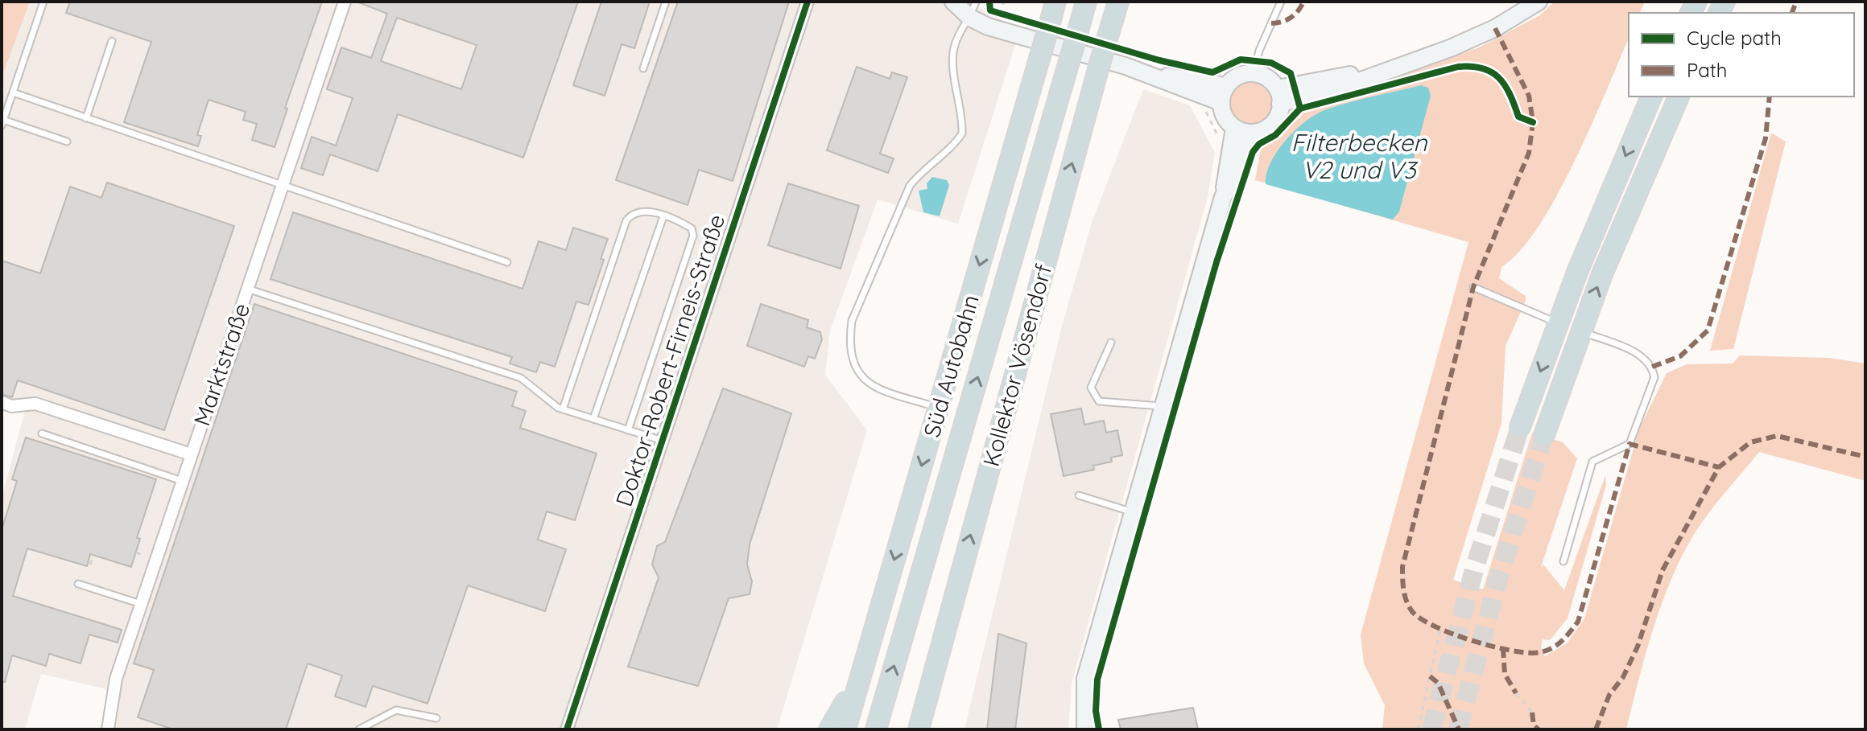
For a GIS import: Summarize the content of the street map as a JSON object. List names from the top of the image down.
{
  "streets": {
    "highway": ["Kollektor Vösendorf", "Süd Autobahn"],
    "street": ["Doktor-Robert-Firneis-Straße", "Marktstraße"]
  },
  "one_way": ["Kollektor Vösendorf"],
  "water": ["Filterbecken V2 und V3"],
  "legend": ["Cycle path", "Path"]
}
